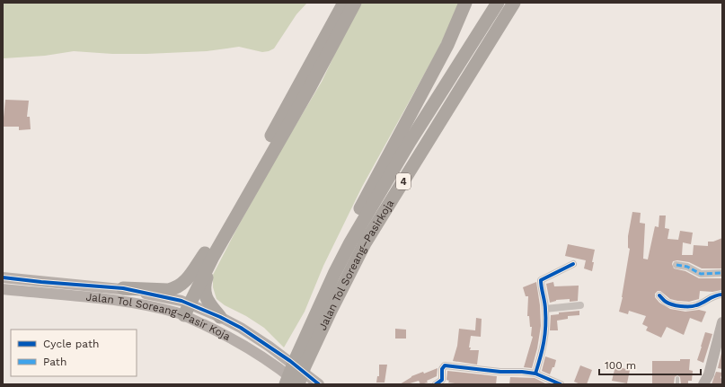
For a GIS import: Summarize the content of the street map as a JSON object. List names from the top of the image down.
{
  "streets": {
    "highway": ["4", "Jalan Tol Soreang–Pasirkoja"],
    "street": ["Jalan Tol Soreang–Pasir Koja"]
  },
  "crossings": [
    ["Jalan Tol Soreang–Pasirkoja", "Jalan Tol Soreang–Pasir Koja"]
  ],
  "legend": ["Cycle path", "Path"],
  "scale_bar": "100 m"
}
